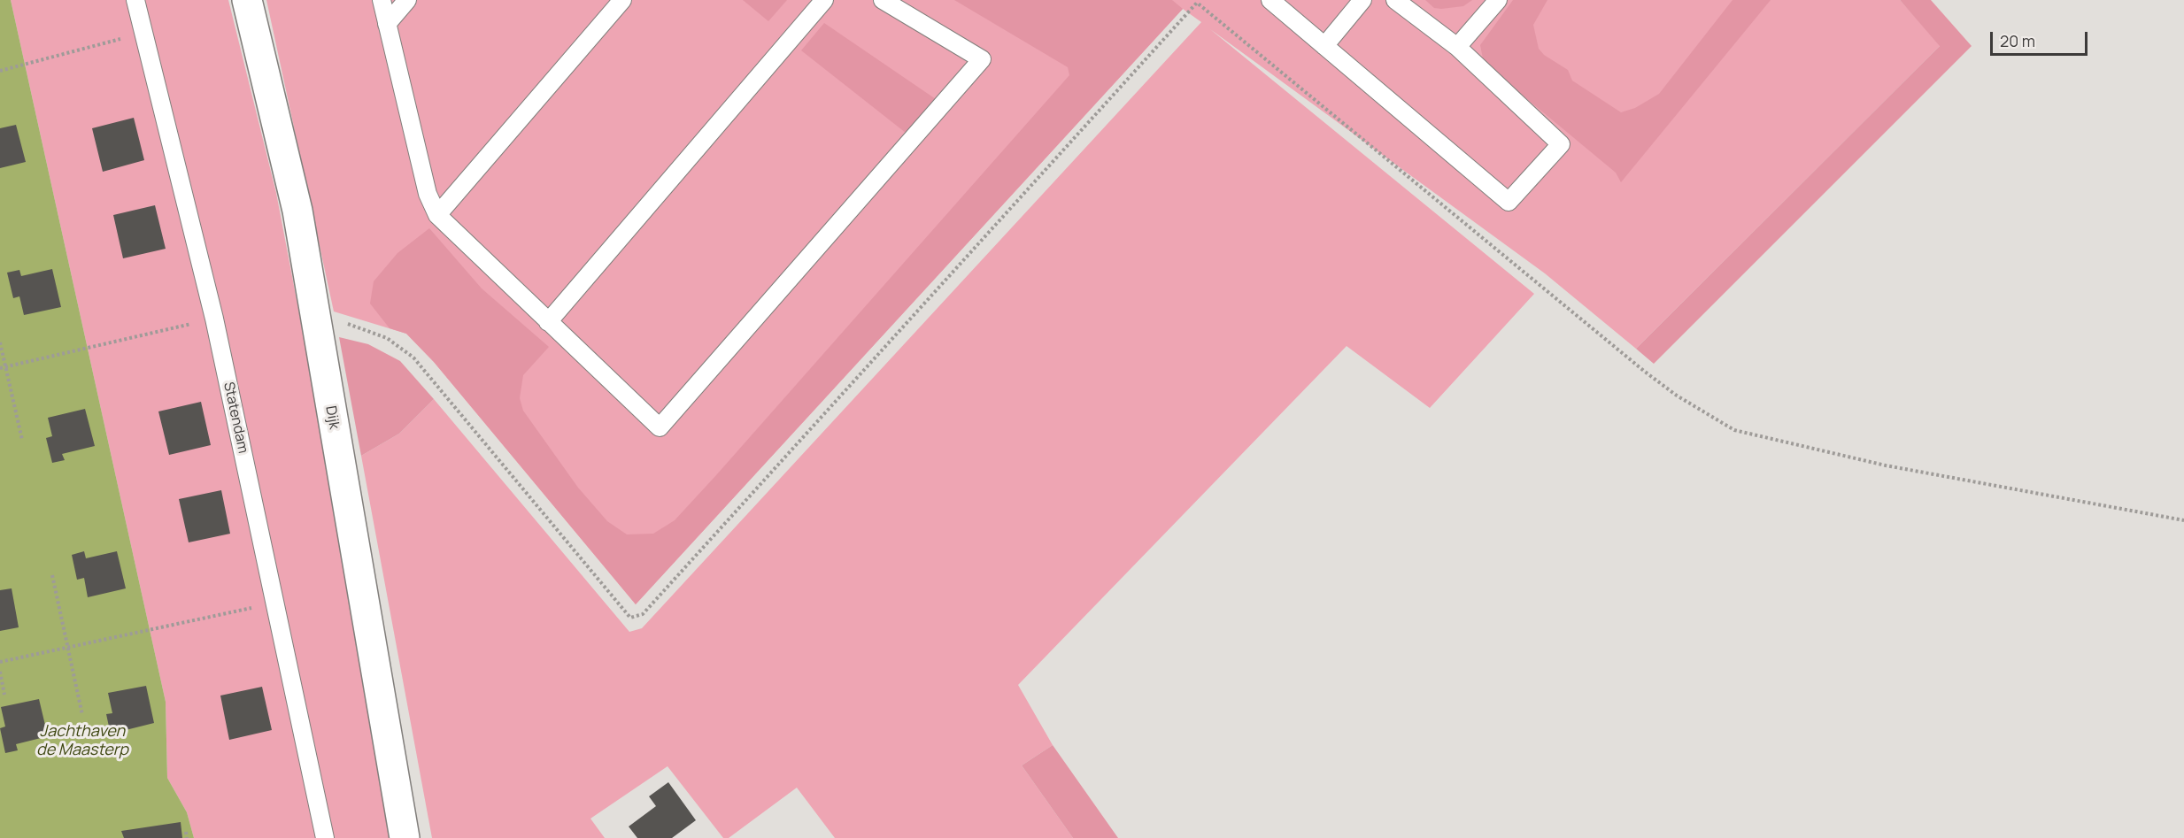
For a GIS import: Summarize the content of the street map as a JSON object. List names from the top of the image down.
{
  "streets": {
    "street": ["Dijk"],
    "lane": ["Statendam"]
  },
  "water": ["Jachthaven de Maasterp"],
  "scale_bar": "20 m"
}
